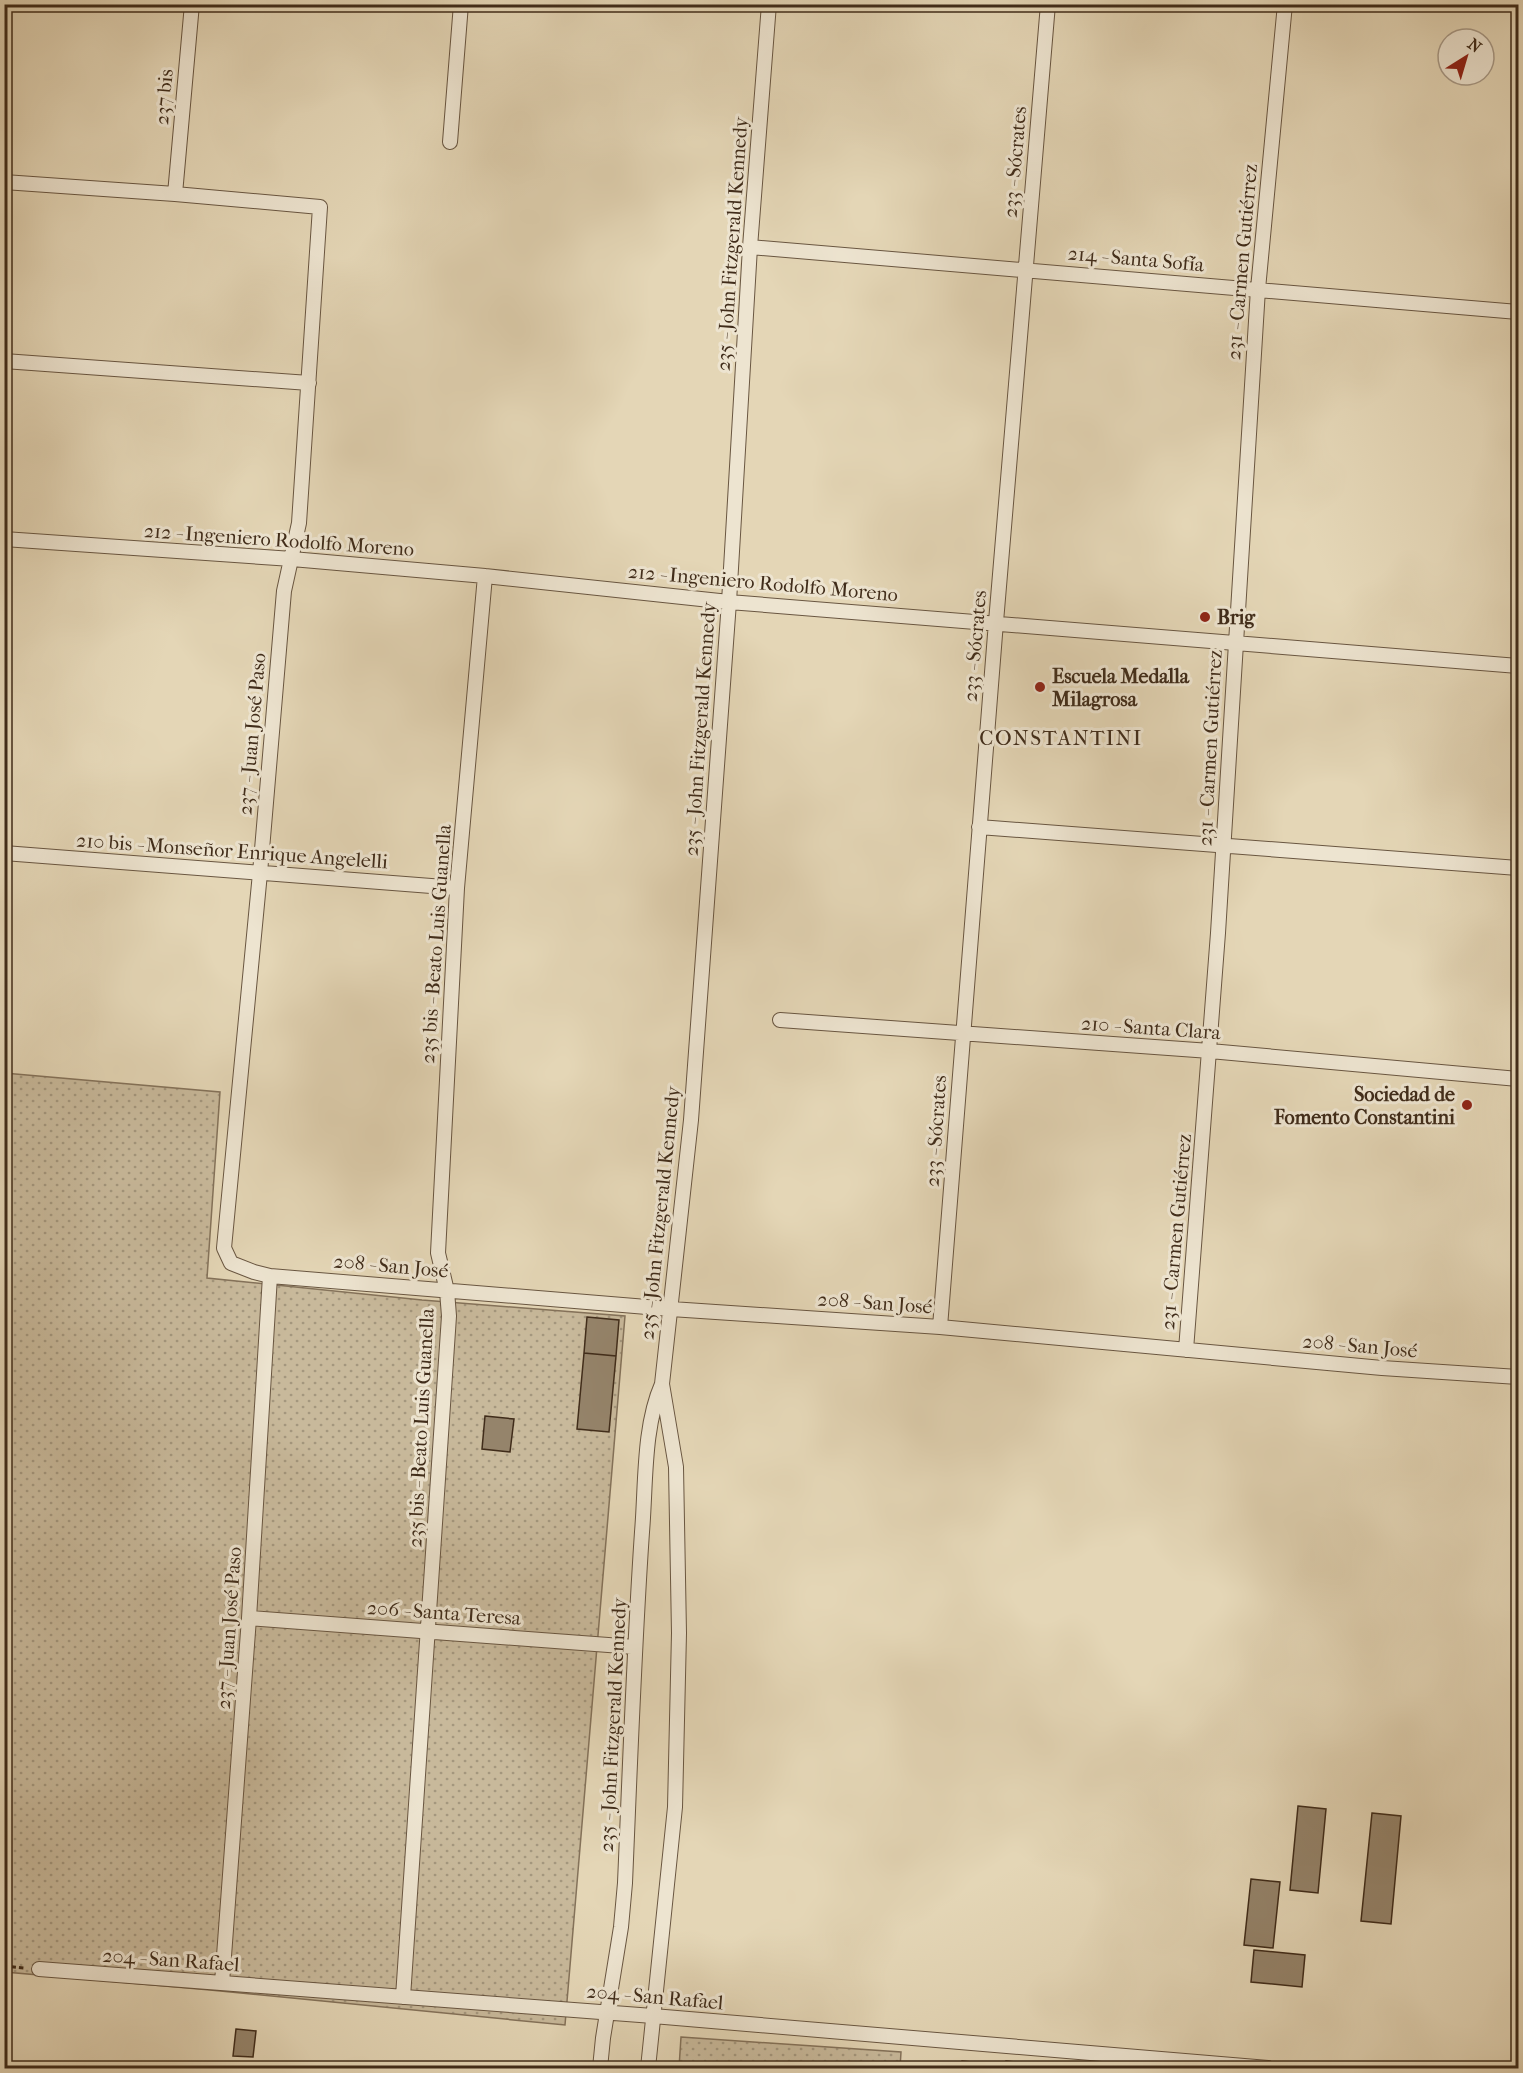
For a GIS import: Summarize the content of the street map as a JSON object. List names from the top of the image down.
{
  "streets": {
    "street": [
      "237 bis",
      "233 - Sócrates",
      "235 - John Fitzgerald Kennedy",
      "214 - Santa Sofía",
      "231 - Carmen Gutiérrez",
      "212 - Ingeniero Rodolfo Moreno",
      "237 - Juan José Paso",
      "210 bis - Monseñor Enrique Angelelli",
      "235 bis - Beato Luis Guanella",
      "210 - Santa Clara",
      "208 - San José",
      "206 - Santa Teresa",
      "204 - San Rafael"
    ]
  },
  "crossings": [
    ["237 bis", "237 - Juan José Paso"],
    ["233 - Sócrates", "214 - Santa Sofía"],
    ["233 - Sócrates", "212 - Ingeniero Rodolfo Moreno"],
    ["233 - Sócrates", "210 - Santa Clara"],
    ["233 - Sócrates", "208 - San José"],
    ["235 - John Fitzgerald Kennedy", "214 - Santa Sofía"],
    ["235 - John Fitzgerald Kennedy", "212 - Ingeniero Rodolfo Moreno"],
    ["235 - John Fitzgerald Kennedy", "208 - San José"],
    ["235 - John Fitzgerald Kennedy", "206 - Santa Teresa"],
    ["235 - John Fitzgerald Kennedy", "204 - San Rafael"],
    ["214 - Santa Sofía", "231 - Carmen Gutiérrez"],
    ["231 - Carmen Gutiérrez", "212 - Ingeniero Rodolfo Moreno"],
    ["231 - Carmen Gutiérrez", "210 - Santa Clara"],
    ["231 - Carmen Gutiérrez", "208 - San José"],
    ["212 - Ingeniero Rodolfo Moreno", "237 - Juan José Paso"],
    ["212 - Ingeniero Rodolfo Moreno", "235 bis - Beato Luis Guanella"],
    ["237 - Juan José Paso", "210 bis - Monseñor Enrique Angelelli"],
    ["237 - Juan José Paso", "208 - San José"],
    ["237 - Juan José Paso", "206 - Santa Teresa"],
    ["237 - Juan José Paso", "204 - San Rafael"],
    ["210 bis - Monseñor Enrique Angelelli", "235 bis - Beato Luis Guanella"],
    ["235 bis - Beato Luis Guanella", "208 - San José"],
    ["235 bis - Beato Luis Guanella", "206 - Santa Teresa"],
    ["235 bis - Beato Luis Guanella", "204 - San Rafael"]
  ],
  "districts": ["CONSTANTINI"],
  "places": ["Brig", "Escuela Medalla Milagrosa", "Sociedad de Fomento Constantini"],
  "north": "top right"
}
